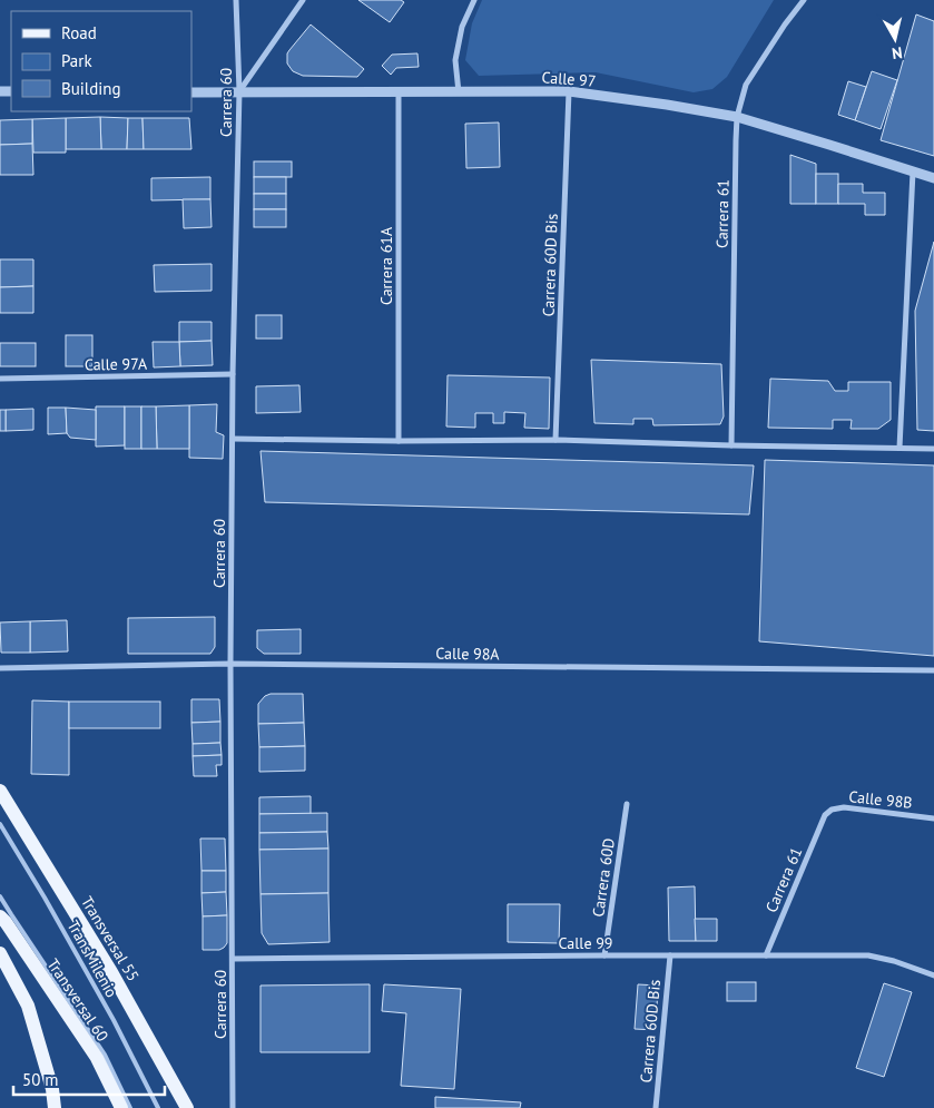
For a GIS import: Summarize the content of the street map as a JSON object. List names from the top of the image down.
{
  "streets": {
    "main road": ["Transversal 55", "Transversal 60"],
    "street": [
      "Calle 97",
      "Carrera 60",
      "Carrera 61",
      "Carrera 60D Bis",
      "Carrera 61A",
      "Calle 97A",
      "Calle 98A",
      "Calle 98B",
      "Carrera 60D",
      "Calle 99"
    ],
    "lane": ["TransMilenio"]
  },
  "crossings": [
    ["Calle 97", "Carrera 60"],
    ["Calle 97", "Carrera 61"],
    ["Calle 97", "Carrera 60D Bis"],
    ["Calle 97", "Carrera 61A"],
    ["Carrera 60", "Calle 97A"],
    ["Carrera 60", "Calle 98A"],
    ["Carrera 60", "Calle 99"],
    ["Carrera 61", "Calle 98B"],
    ["Carrera 61", "Calle 99"],
    ["Carrera 60D Bis", "Calle 99"],
    ["Carrera 60D", "Calle 99"]
  ],
  "legend": ["Road", "Park", "Building"],
  "scale_bar": "50 m",
  "north": "bottom"
}
